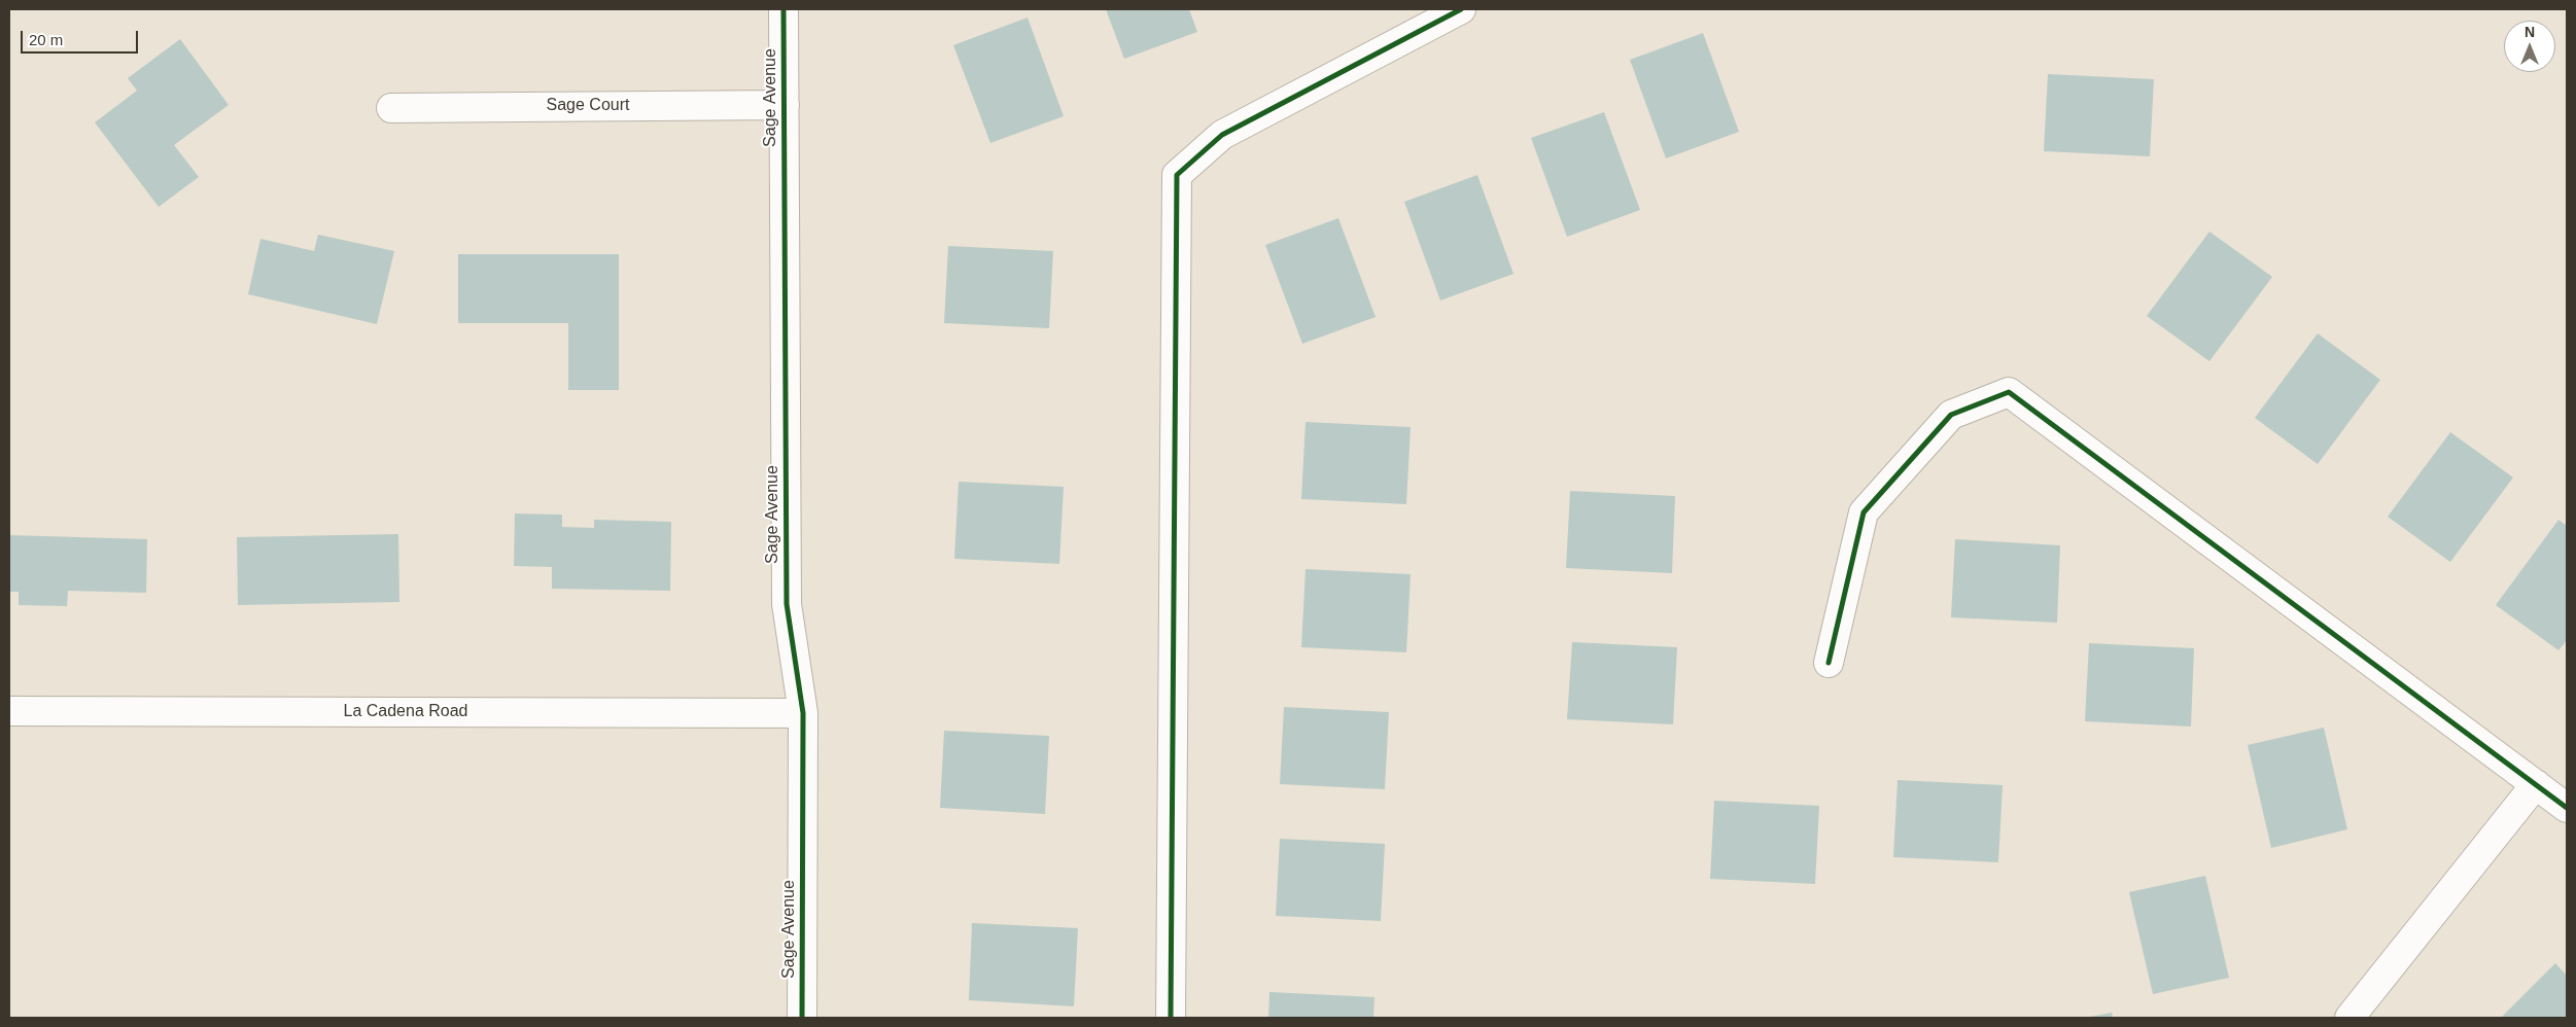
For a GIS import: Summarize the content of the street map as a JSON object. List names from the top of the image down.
{
  "streets": {
    "street": ["Sage Avenue", "Sage Court", "La Cadena Road"]
  },
  "crossings": [
    ["Sage Avenue", "Sage Court"],
    ["Sage Avenue", "La Cadena Road"]
  ],
  "scale_bar": "20 m",
  "north": "top"
}
